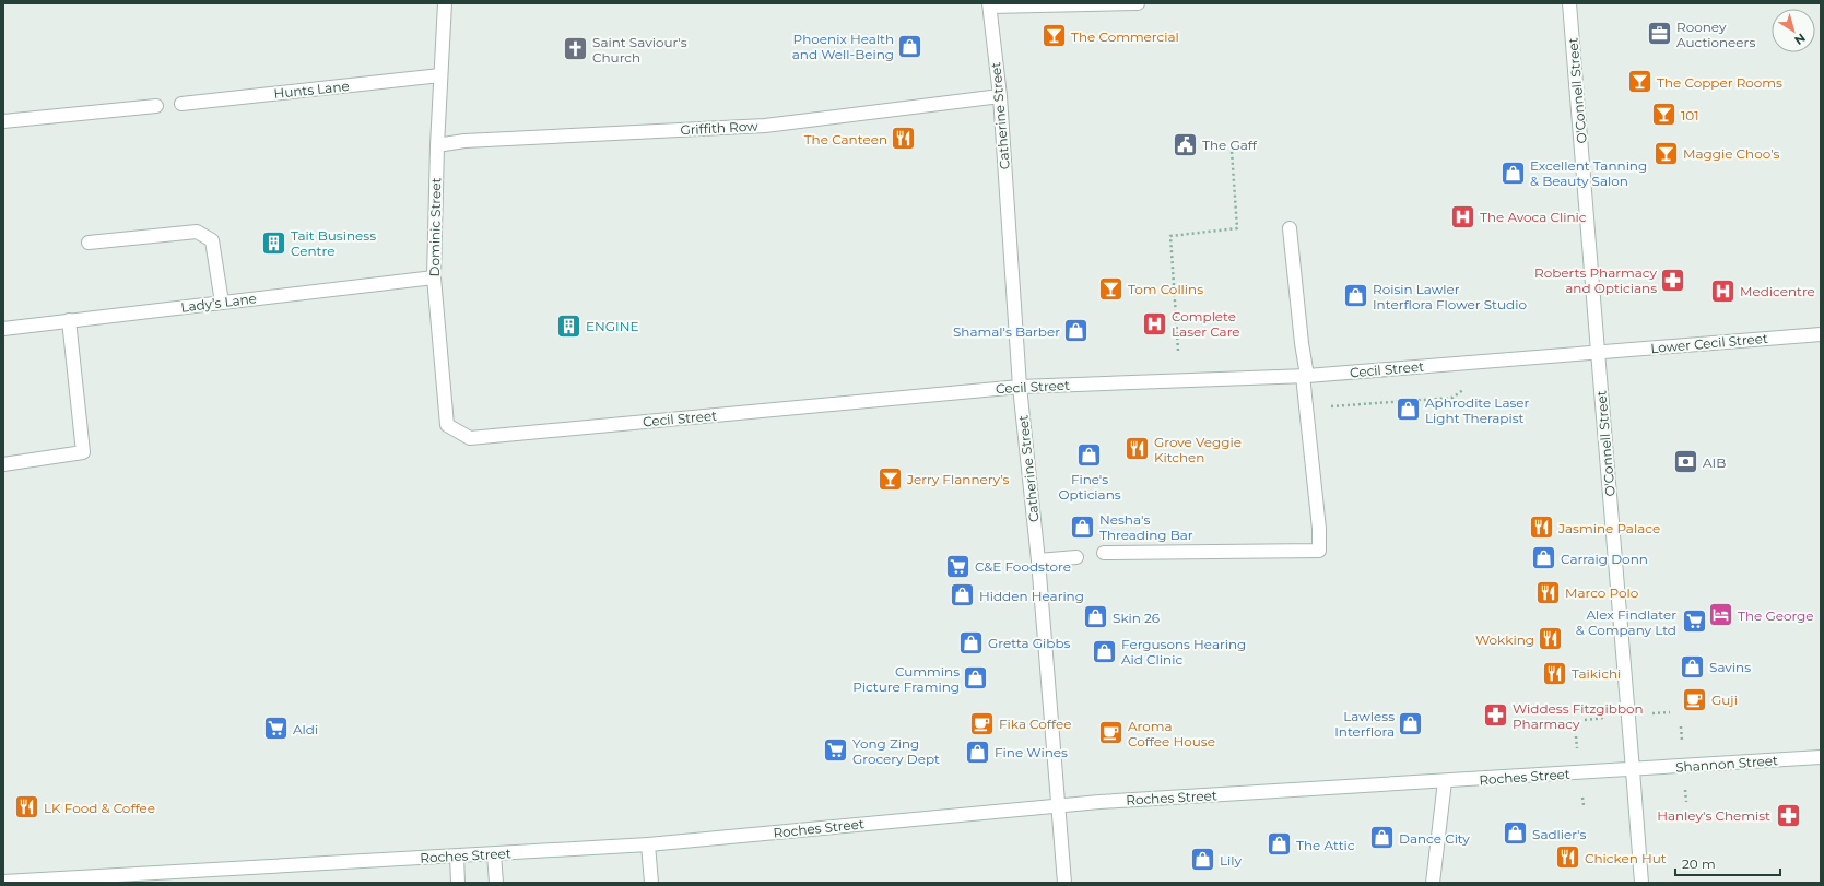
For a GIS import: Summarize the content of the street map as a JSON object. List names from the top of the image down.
{
  "streets": {
    "street": [
      "Hunts Lane",
      "O'Connell Street",
      "Catherine Street",
      "Griffith Row",
      "Dominic Street",
      "Lady’s Lane",
      "Lower Cecil Street",
      "Cecil Street",
      "Shannon Street",
      "Roches Street"
    ]
  },
  "crossings": [
    ["Hunts Lane", "Dominic Street"],
    ["O'Connell Street", "Lower Cecil Street"],
    ["O'Connell Street", "Cecil Street"],
    ["O'Connell Street", "Shannon Street"],
    ["O'Connell Street", "Roches Street"],
    ["Catherine Street", "Griffith Row"],
    ["Catherine Street", "Cecil Street"],
    ["Catherine Street", "Roches Street"],
    ["Griffith Row", "Dominic Street"],
    ["Dominic Street", "Lady’s Lane"],
    ["Dominic Street", "Cecil Street"],
    ["Lower Cecil Street", "Cecil Street"],
    ["Shannon Street", "Roches Street"]
  ],
  "places": {
    "office": ["Rooney Auctioneers"],
    "bar": [
      "The Commercial",
      "The Copper Rooms",
      "101",
      "Maggie Choo’s",
      "Tom Collins",
      "Jerry Flannery’s"
    ],
    "shop": [
      "Phoenix Health and Well-Being",
      "Excellent Tanning & Beauty Salon",
      "Roisin Lawler Interflora Flower Studio",
      "Shamal's Barber",
      "Aphrodite Laser Light Therapist",
      "Fine's Opticians",
      "Nesha's Threading Bar",
      "Carraig Donn",
      "Hidden Hearing",
      "Skin 26",
      "Gretta Gibbs",
      "Fergusons Hearing Aid Clinic",
      "Savins",
      "Cummins Picture Framing",
      "Lawless Interflora",
      "Fine Wines",
      "Sadlier's",
      "Dance City",
      "The Attic",
      "Lily"
    ],
    "church": ["Saint Saviour's Church"],
    "restaurant": [
      "The Canteen",
      "Grove Veggie Kitchen",
      "Jasmine Palace",
      "Marco Polo",
      "Wokking",
      "Taikichi",
      "LK Food & Coffee",
      "Chicken Hut"
    ],
    "public building": ["The Gaff"],
    "hospital": ["The Avoca Clinic", "Medicentre", "Complete Laser Care"],
    "building": ["Tait Business Centre", "ENGINE"],
    "pharmacy": ["Roberts Pharmacy and Opticians", "Widdess Fitzgibbon Pharmacy", "Hanley's Chemist"],
    "bank": ["AIB"],
    "supermarket": [
      "C&E Foodstore",
      "Alex Findlater & Company Ltd",
      "Aldi",
      "Yong Zing Grocery Dept"
    ],
    "hotel": ["The George"],
    "cafe": ["Guji", "Fika Coffee", "Aroma Coffee House"]
  },
  "scale_bar": "20 m",
  "north": "bottom right"
}
